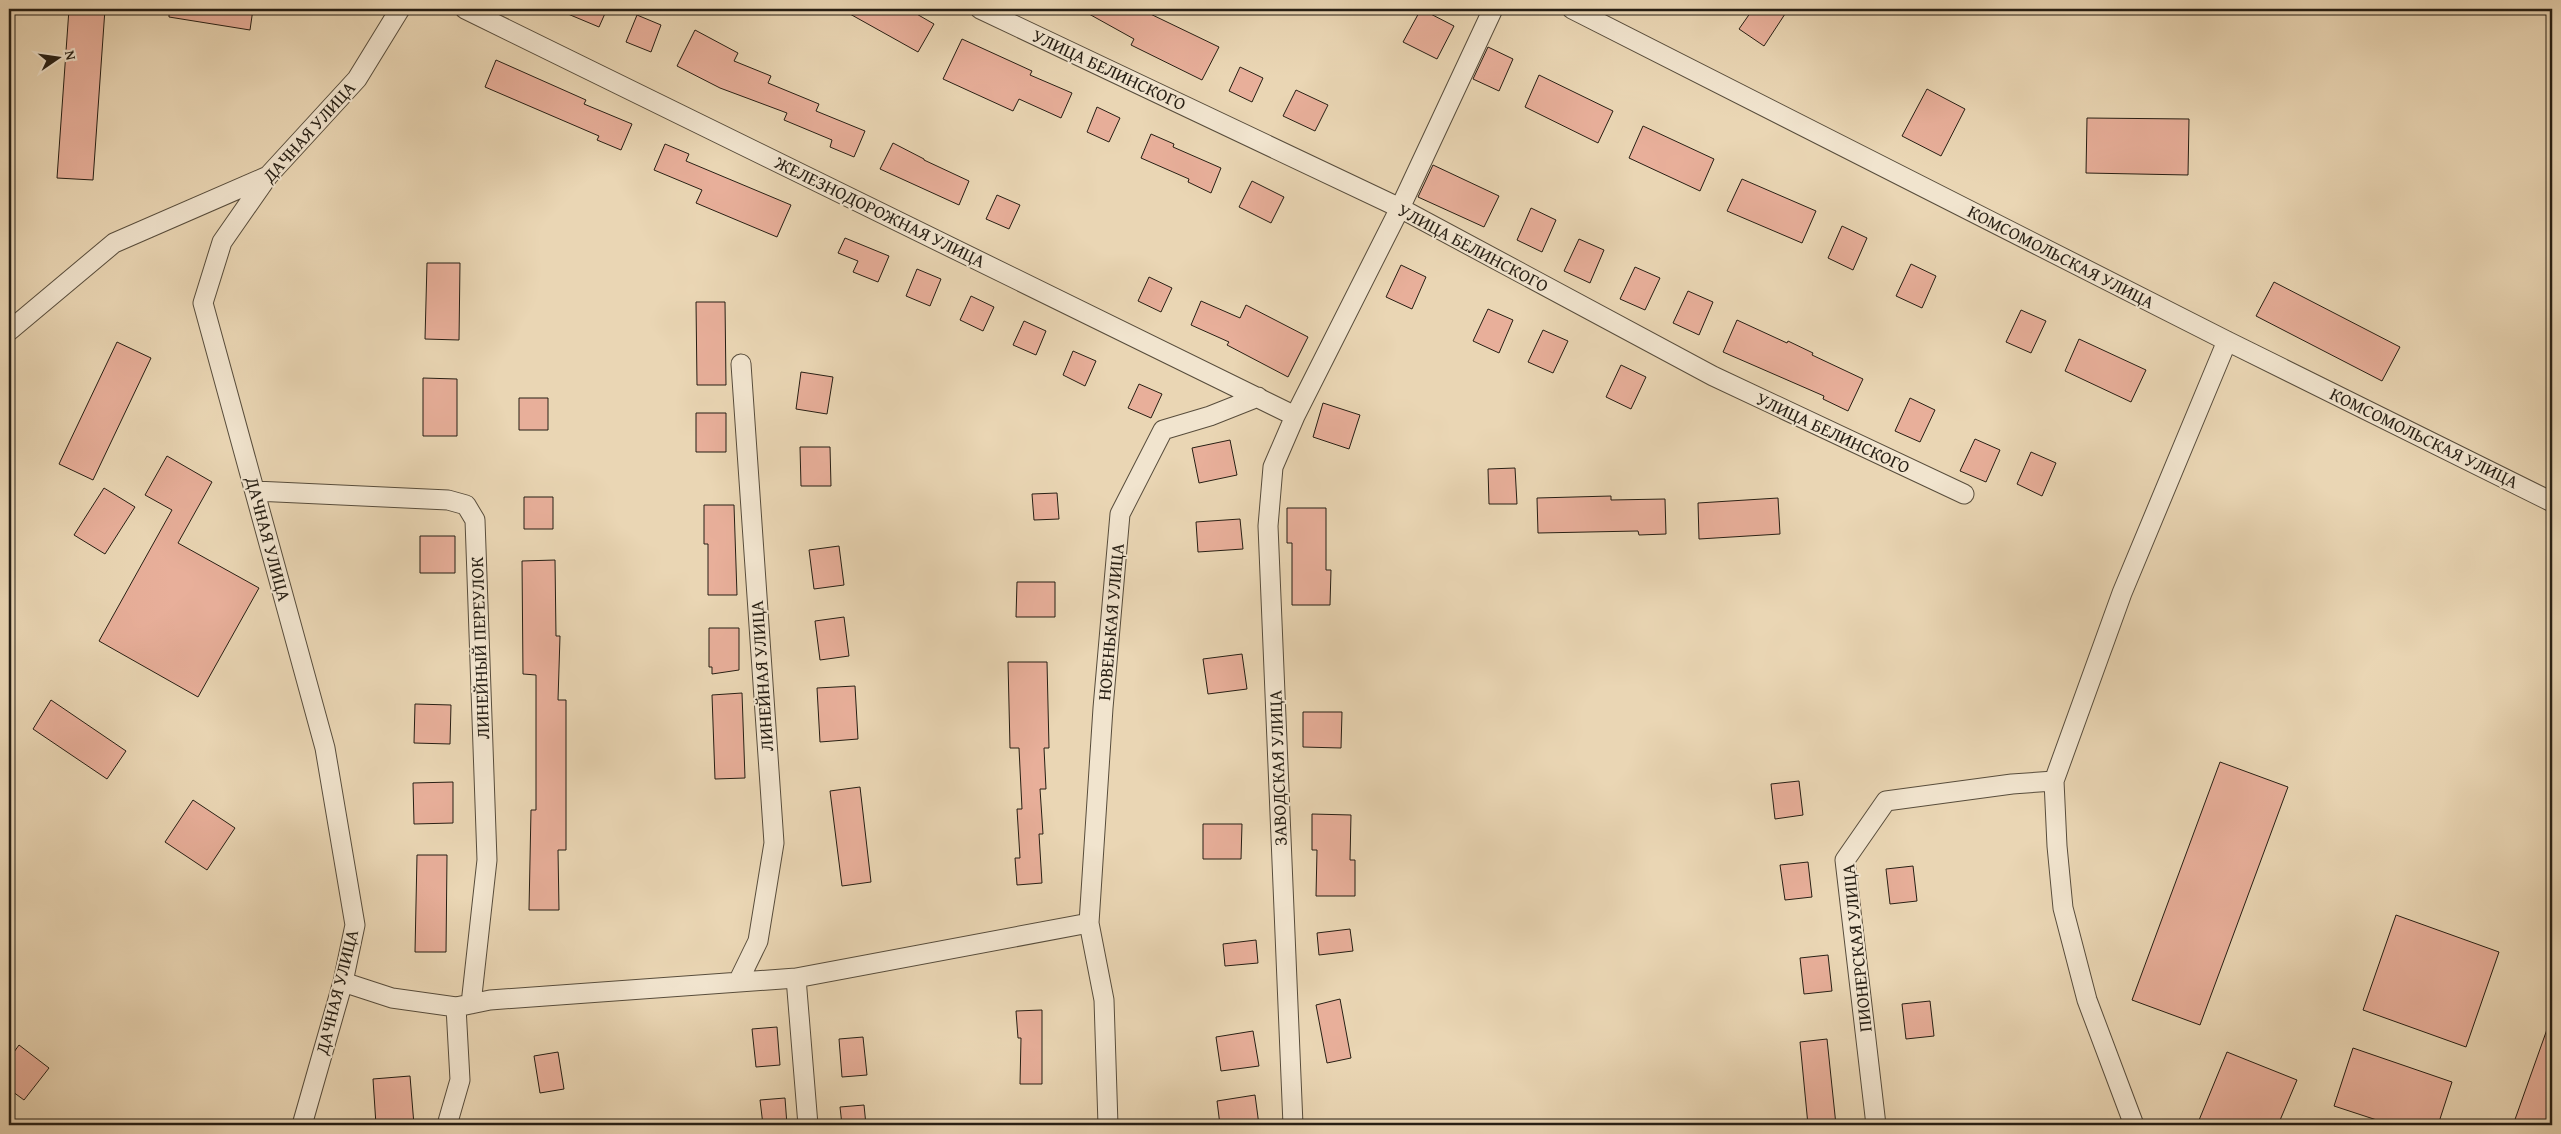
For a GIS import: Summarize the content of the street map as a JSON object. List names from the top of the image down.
{
  "streets": {
    "street": [
      "УЛИЦА БЕЛИНСКОГО",
      "ДАЧНАЯ УЛИЦА",
      "ЖЕЛЕЗНОДОРОЖНАЯ УЛИЦА",
      "КОМСОМОЛЬСКАЯ УЛИЦА",
      "НОВЕНЬКАЯ УЛИЦА",
      "ЛИНЕЙНЫЙ ПЕРЕУЛОК",
      "ЛИНЕЙНАЯ УЛИЦА",
      "ЗАВОДСКАЯ УЛИЦА",
      "ПИОНЕРСКАЯ УЛИЦА"
    ]
  },
  "crossings": [
    ["УЛИЦА БЕЛИНСКОГО", "ЗАВОДСКАЯ УЛИЦА"],
    ["ДАЧНАЯ УЛИЦА", "ЛИНЕЙНЫЙ ПЕРЕУЛОК"],
    ["ЖЕЛЕЗНОДОРОЖНАЯ УЛИЦА", "НОВЕНЬКАЯ УЛИЦА"],
    ["ЖЕЛЕЗНОДОРОЖНАЯ УЛИЦА", "ЗАВОДСКАЯ УЛИЦА"]
  ],
  "north": "right"
}
